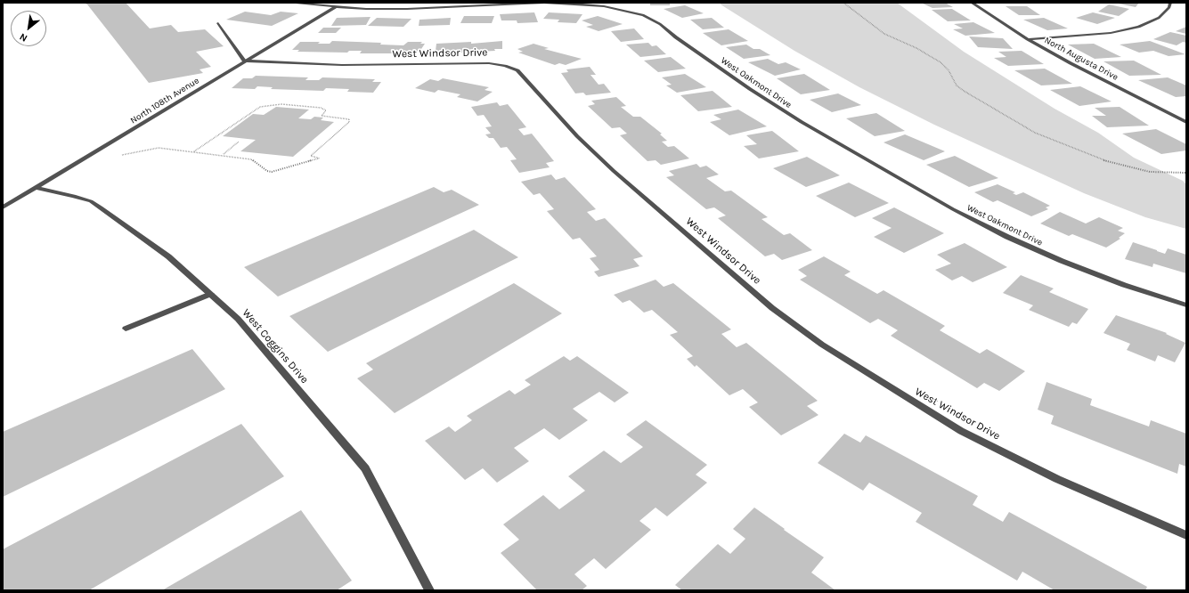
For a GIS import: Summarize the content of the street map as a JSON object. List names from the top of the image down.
{
  "streets": {
    "street": [
      "West Windsor Drive",
      "North Augusta Drive",
      "West Oakmont Drive",
      "North 108th Avenue",
      "West Coggins Drive"
    ]
  },
  "crossings": [
    ["West Windsor Drive", "North 108th Avenue"],
    ["West Oakmont Drive", "North 108th Avenue"],
    ["North 108th Avenue", "West Coggins Drive"]
  ],
  "north": "bottom left"
}
